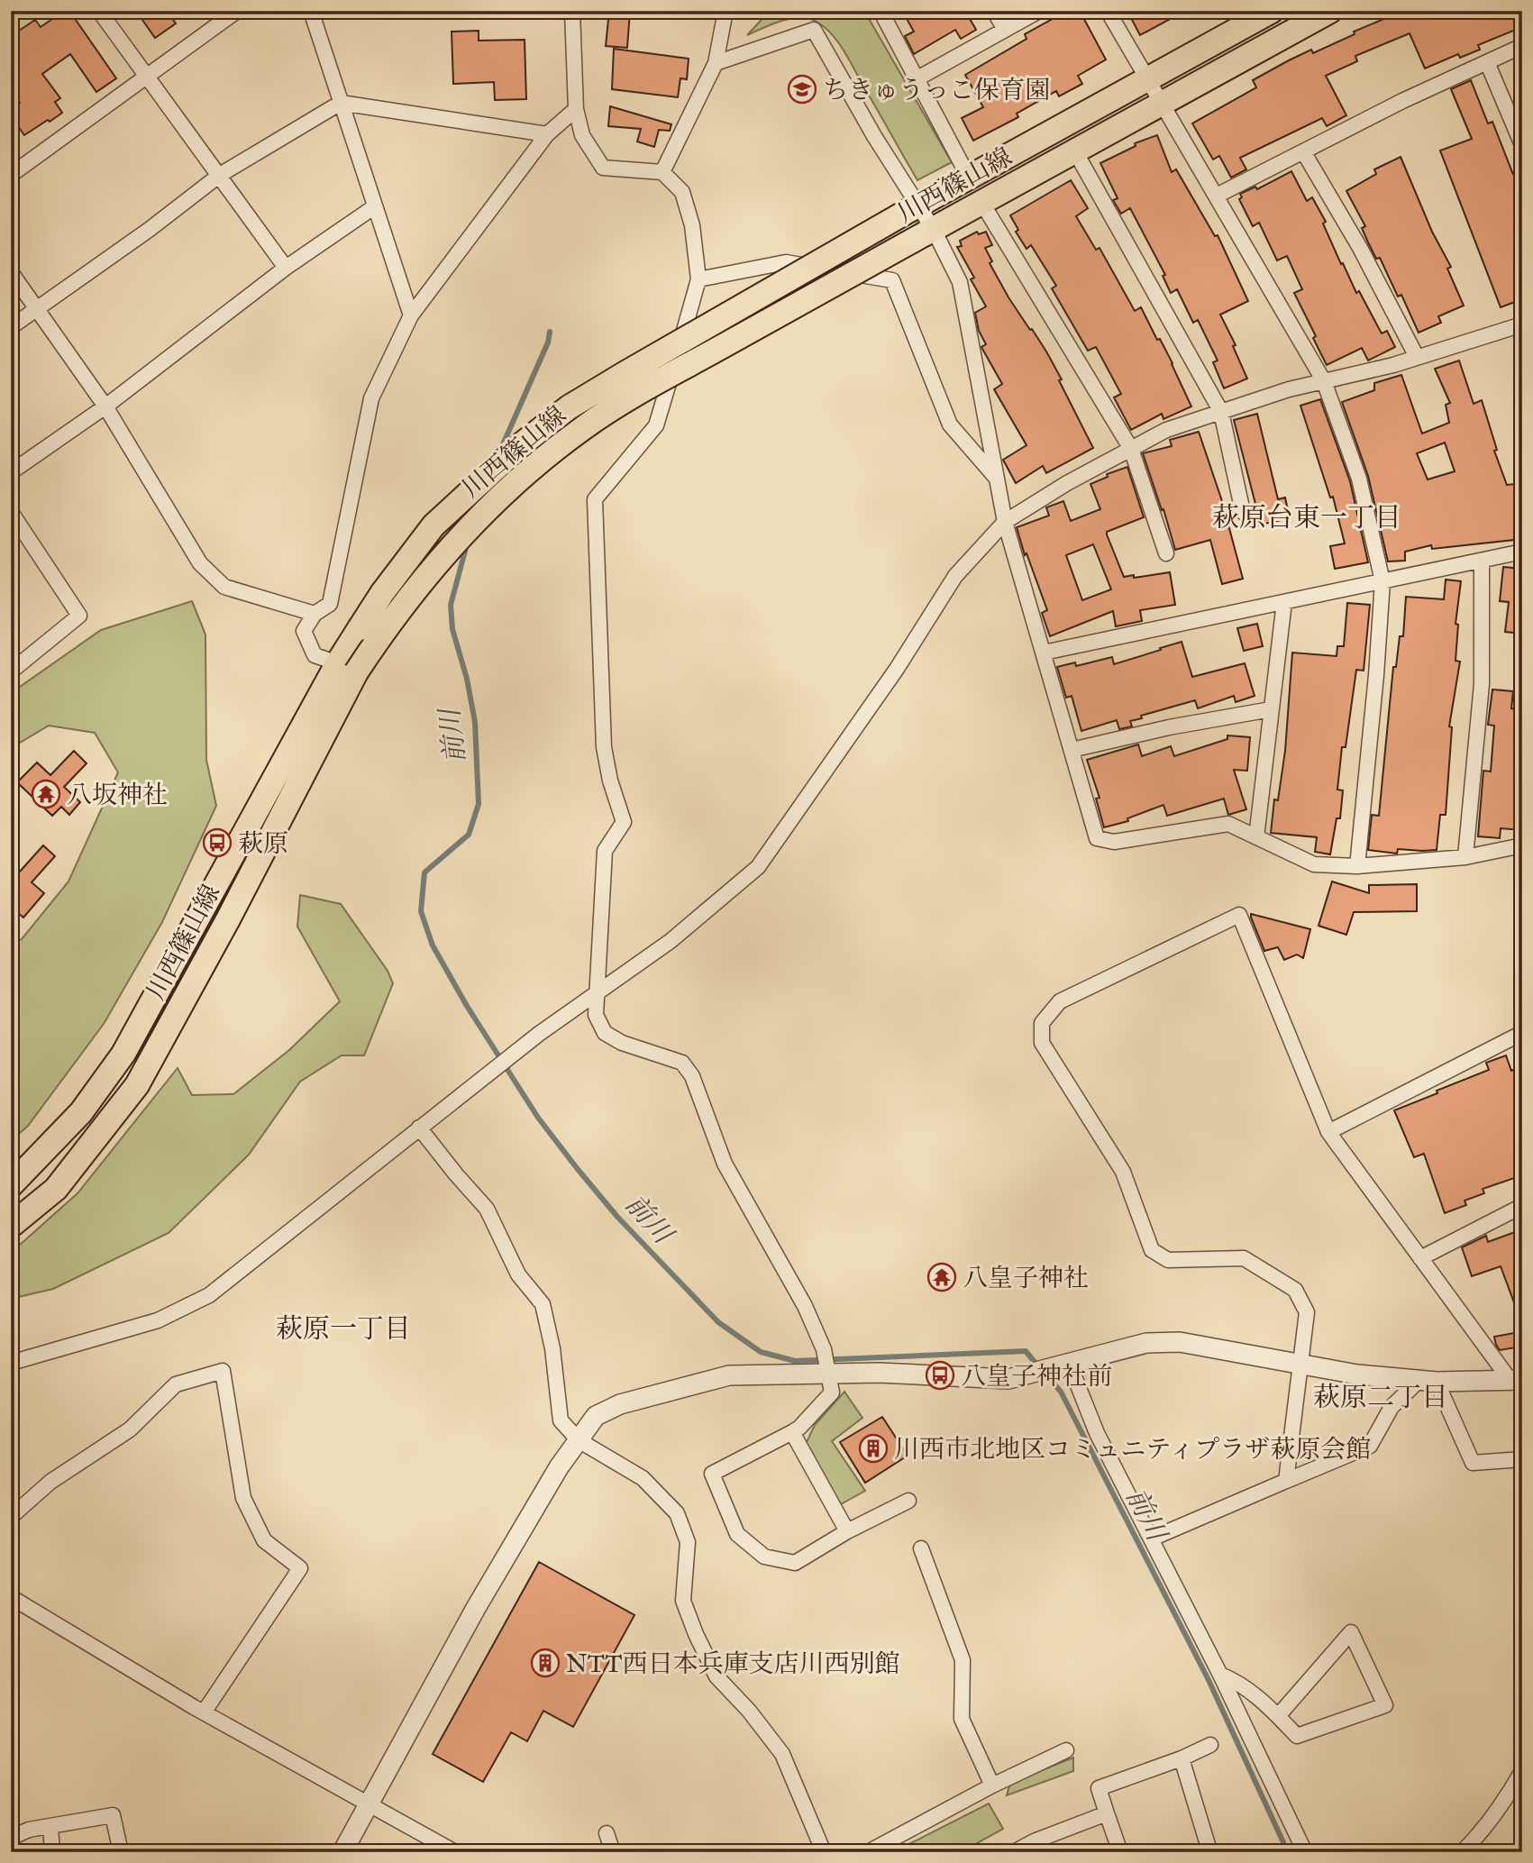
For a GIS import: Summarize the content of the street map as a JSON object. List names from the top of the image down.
{
  "streets": {
    "main road": ["川西篠山線"]
  },
  "districts": ["萩原台東一丁目", "萩原一丁目", "萩原二丁目"],
  "water": ["前川"],
  "places": {
    "school or university": ["ちきゅうっこ保育園"],
    "temple": ["八坂神社", "八皇子神社"],
    "bus stop": ["萩原", "八皇子神社前"],
    "building": ["川西市北地区コミュニティプラザ萩原会館", "NTT西日本兵庫支店川西別館"]
  }
}
